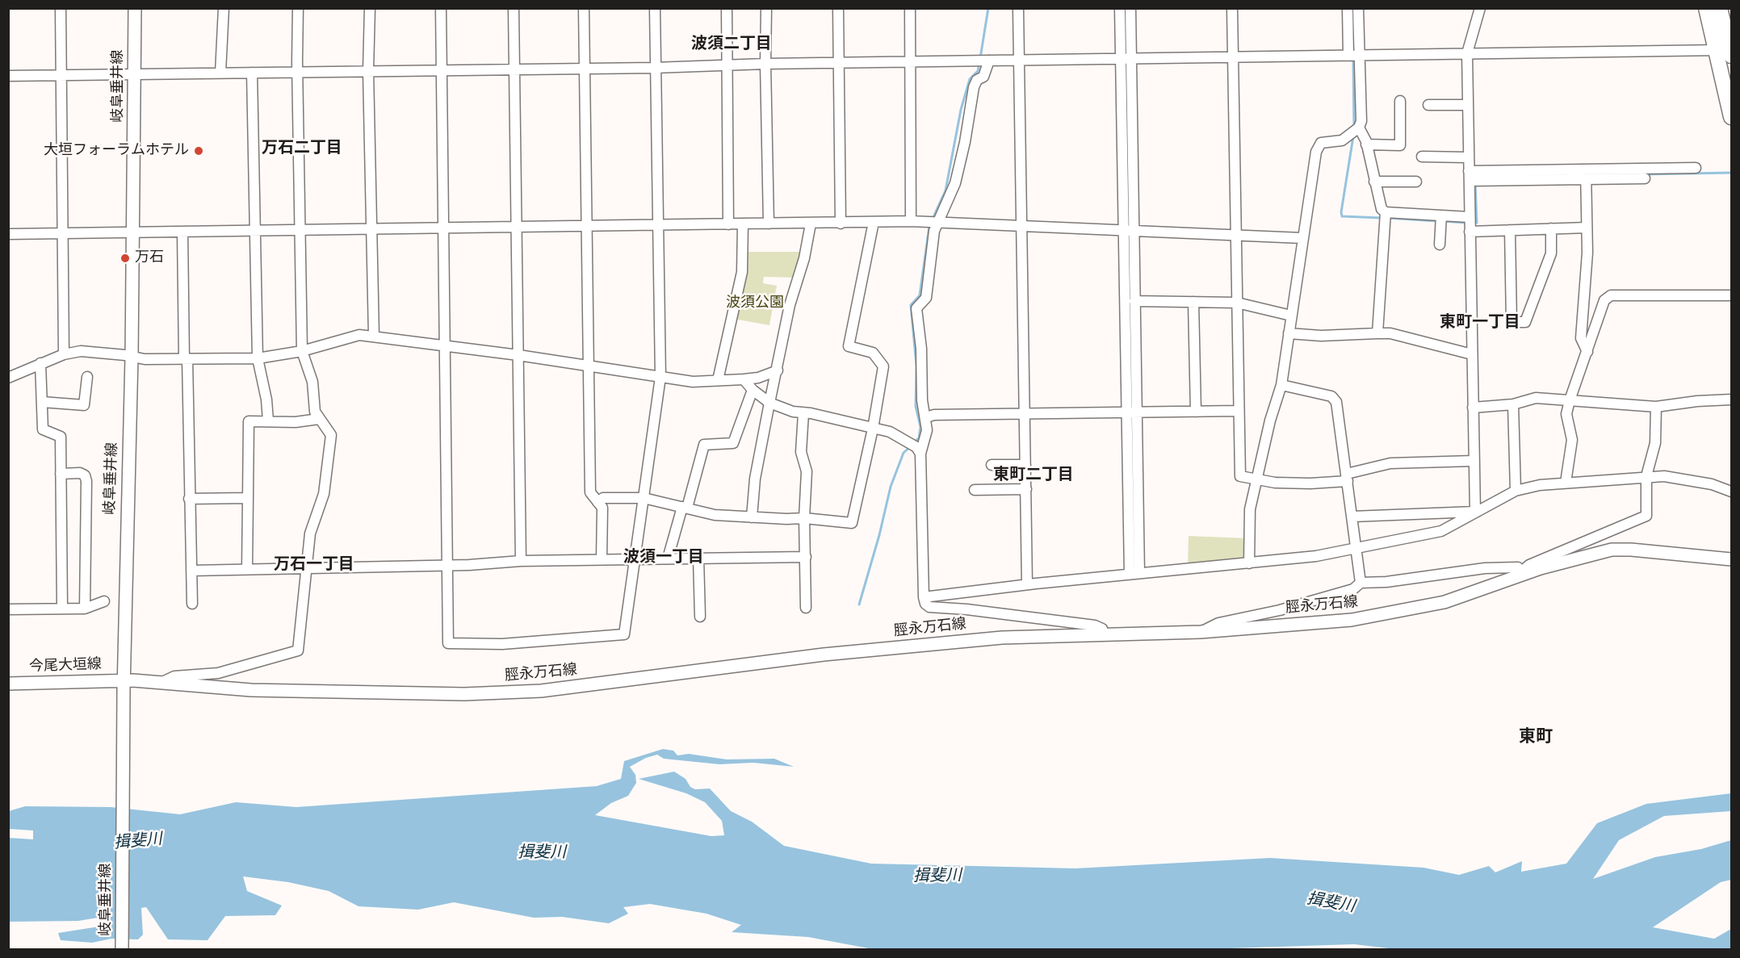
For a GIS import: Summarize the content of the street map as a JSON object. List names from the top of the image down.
{
  "streets": {
    "main road": ["岐阜垂井線", "脛永万石線", "今尾大垣線"]
  },
  "crossings": [
    ["岐阜垂井線", "脛永万石線"],
    ["岐阜垂井線", "今尾大垣線"],
    ["脛永万石線", "今尾大垣線"]
  ],
  "districts": [
    "波須二丁目",
    "万石二丁目",
    "東町一丁目",
    "東町二丁目",
    "波須一丁目",
    "万石一丁目",
    "東町"
  ],
  "water": ["揖斐川"],
  "parks": ["波須公園"],
  "places": ["大垣フォーラムホテル", "万石"]
}
